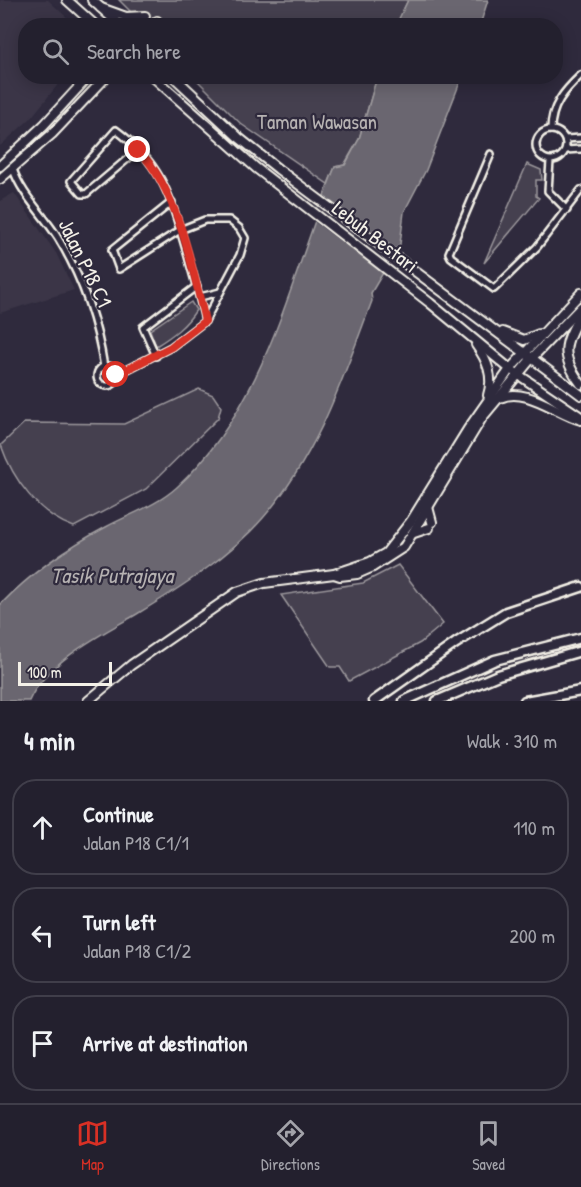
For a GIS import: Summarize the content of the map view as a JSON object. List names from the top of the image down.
{
  "streets": {
    "main road": ["Lebuh Bestari"],
    "street": ["Jalan P18 C1"]
  },
  "water": ["Tasik Putrajaya"],
  "parks": ["Taman Wawasan"],
  "scale_bar": "100 m",
  "page": {
    "search": "Search here",
    "scale": "100 m",
    "heading": ["4 min", "Walk · 310 m"],
    "list": [
      ["Continue", "Jalan P18 C1/1", "110 m"],
      ["Turn left", "Jalan P18 C1/2", "200 m"],
      "Arrive at destination"
    ],
    "nav": ["Map", "Directions", "Saved"]
  }
}
